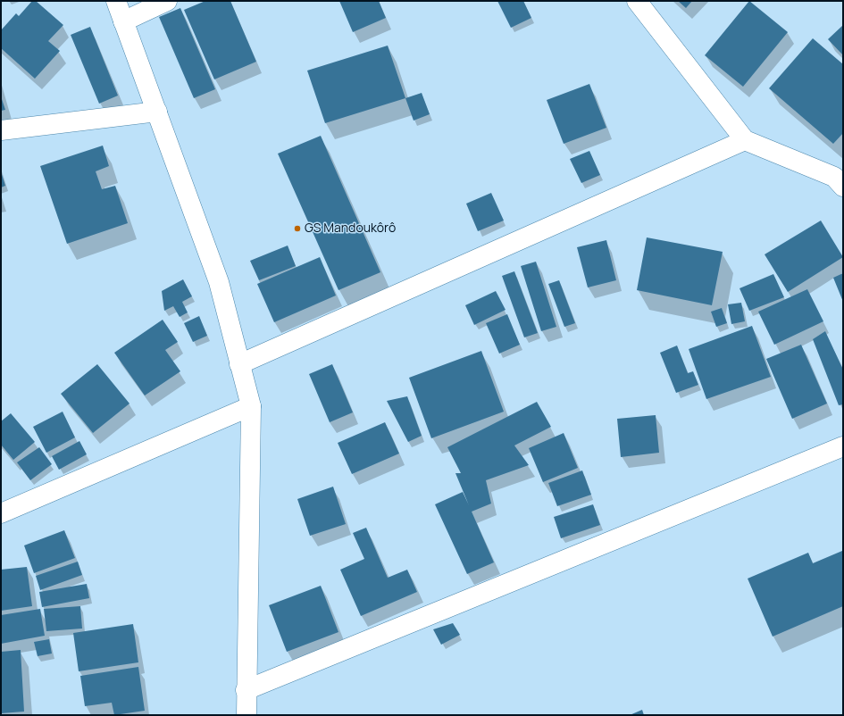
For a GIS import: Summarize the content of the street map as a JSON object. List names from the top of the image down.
{
  "places": ["GS Mandoukôrô"]
}
